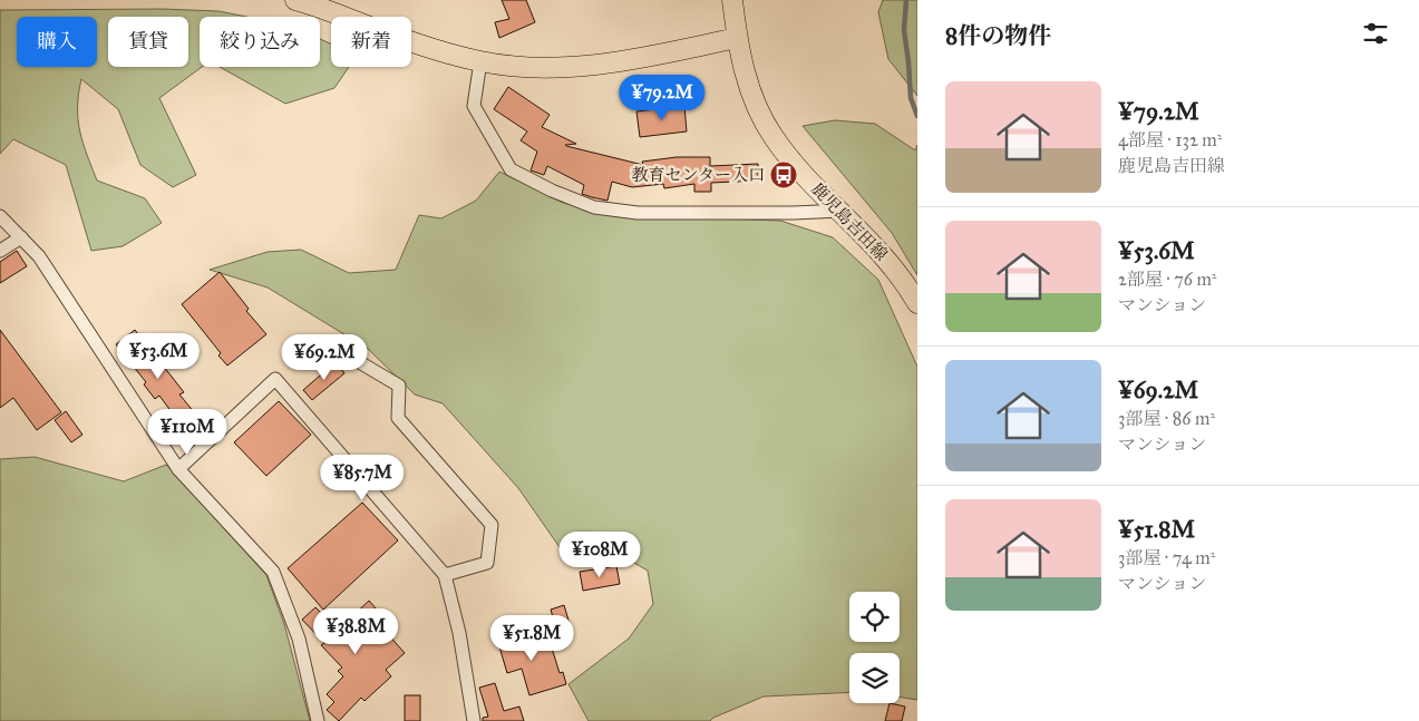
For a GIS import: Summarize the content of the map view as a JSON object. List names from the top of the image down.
{
  "streets": {
    "main road": ["鹿児島吉田線"]
  },
  "places": {
    "bus stop": ["教育センター入口"]
  },
  "page": {
    "heading": "8件の物件",
    "chip": [
      "購入",
      "賃貸",
      "絞り込み",
      "新着"
    ],
    "list": [
      {
        "name": "¥79.2M",
        "note": "4部屋 · 132 m² · 鹿児島吉田線"
      },
      {
        "name": "¥53.6M",
        "note": "2部屋 · 76 m² · マンション"
      },
      {
        "name": "¥69.2M",
        "note": "3部屋 · 86 m² · マンション"
      },
      {
        "name": "¥51.8M",
        "note": "3部屋 · 74 m² · マンション"
      }
    ],
    "price": [
      "¥79.2M",
      "¥53.6M",
      "¥69.2M",
      "¥110M",
      "¥85.7M",
      "¥108M",
      "¥38.8M",
      "¥51.8M"
    ]
  }
}
